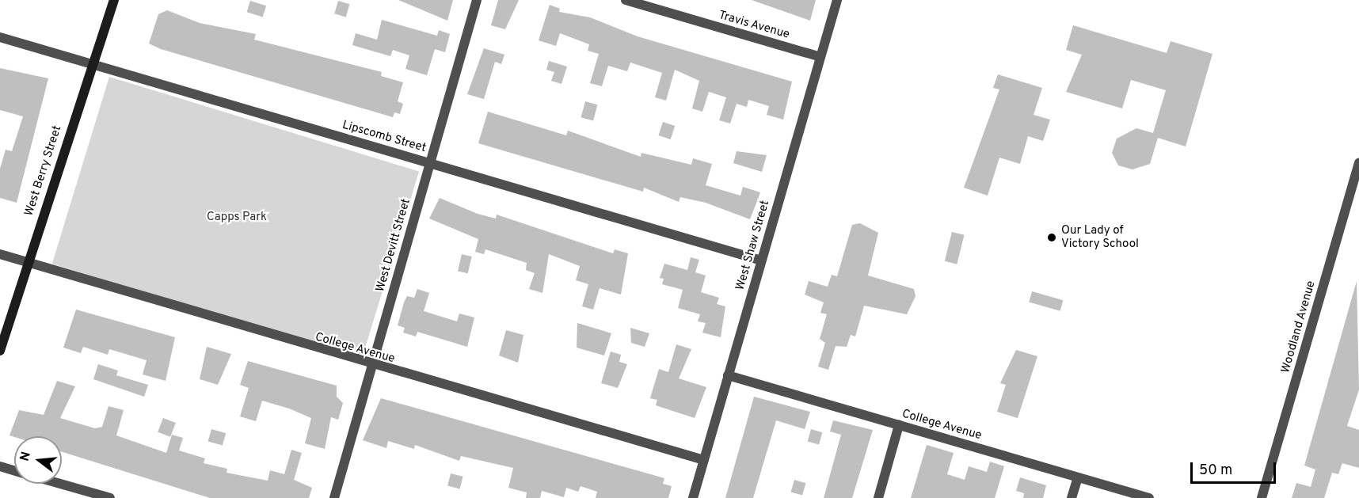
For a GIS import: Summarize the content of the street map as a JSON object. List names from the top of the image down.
{
  "streets": {
    "main road": ["West Berry Street"],
    "street": [
      "Travis Avenue",
      "Lipscomb Street",
      "West Devitt Street",
      "West Shaw Street",
      "Woodland Avenue",
      "College Avenue"
    ]
  },
  "crossings": [
    ["Travis Avenue", "West Shaw Street"],
    ["Lipscomb Street", "West Berry Street"],
    ["Lipscomb Street", "West Devitt Street"],
    ["Lipscomb Street", "West Shaw Street"],
    ["West Berry Street", "College Avenue"],
    ["West Devitt Street", "College Avenue"],
    ["West Shaw Street", "College Avenue"]
  ],
  "parks": ["Capps Park"],
  "places": ["Our Lady of Victory School"],
  "scale_bar": "50 m",
  "north": "left"
}
